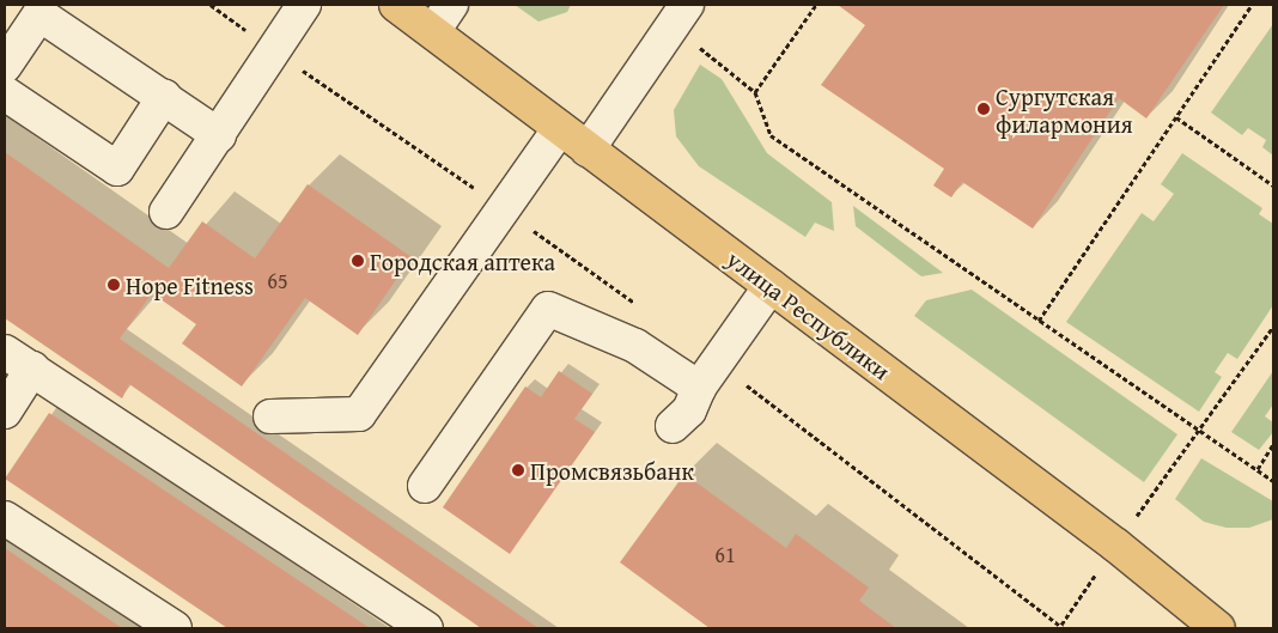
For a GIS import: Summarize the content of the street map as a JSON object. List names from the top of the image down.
{
  "streets": {
    "main road": ["улица Республики"]
  },
  "places": [
    "Сургутская филармония",
    "Городская аптека",
    "Hope Fitness",
    "Промсвязьбанк"
  ],
  "house_numbers": ["65", "61"]
}
